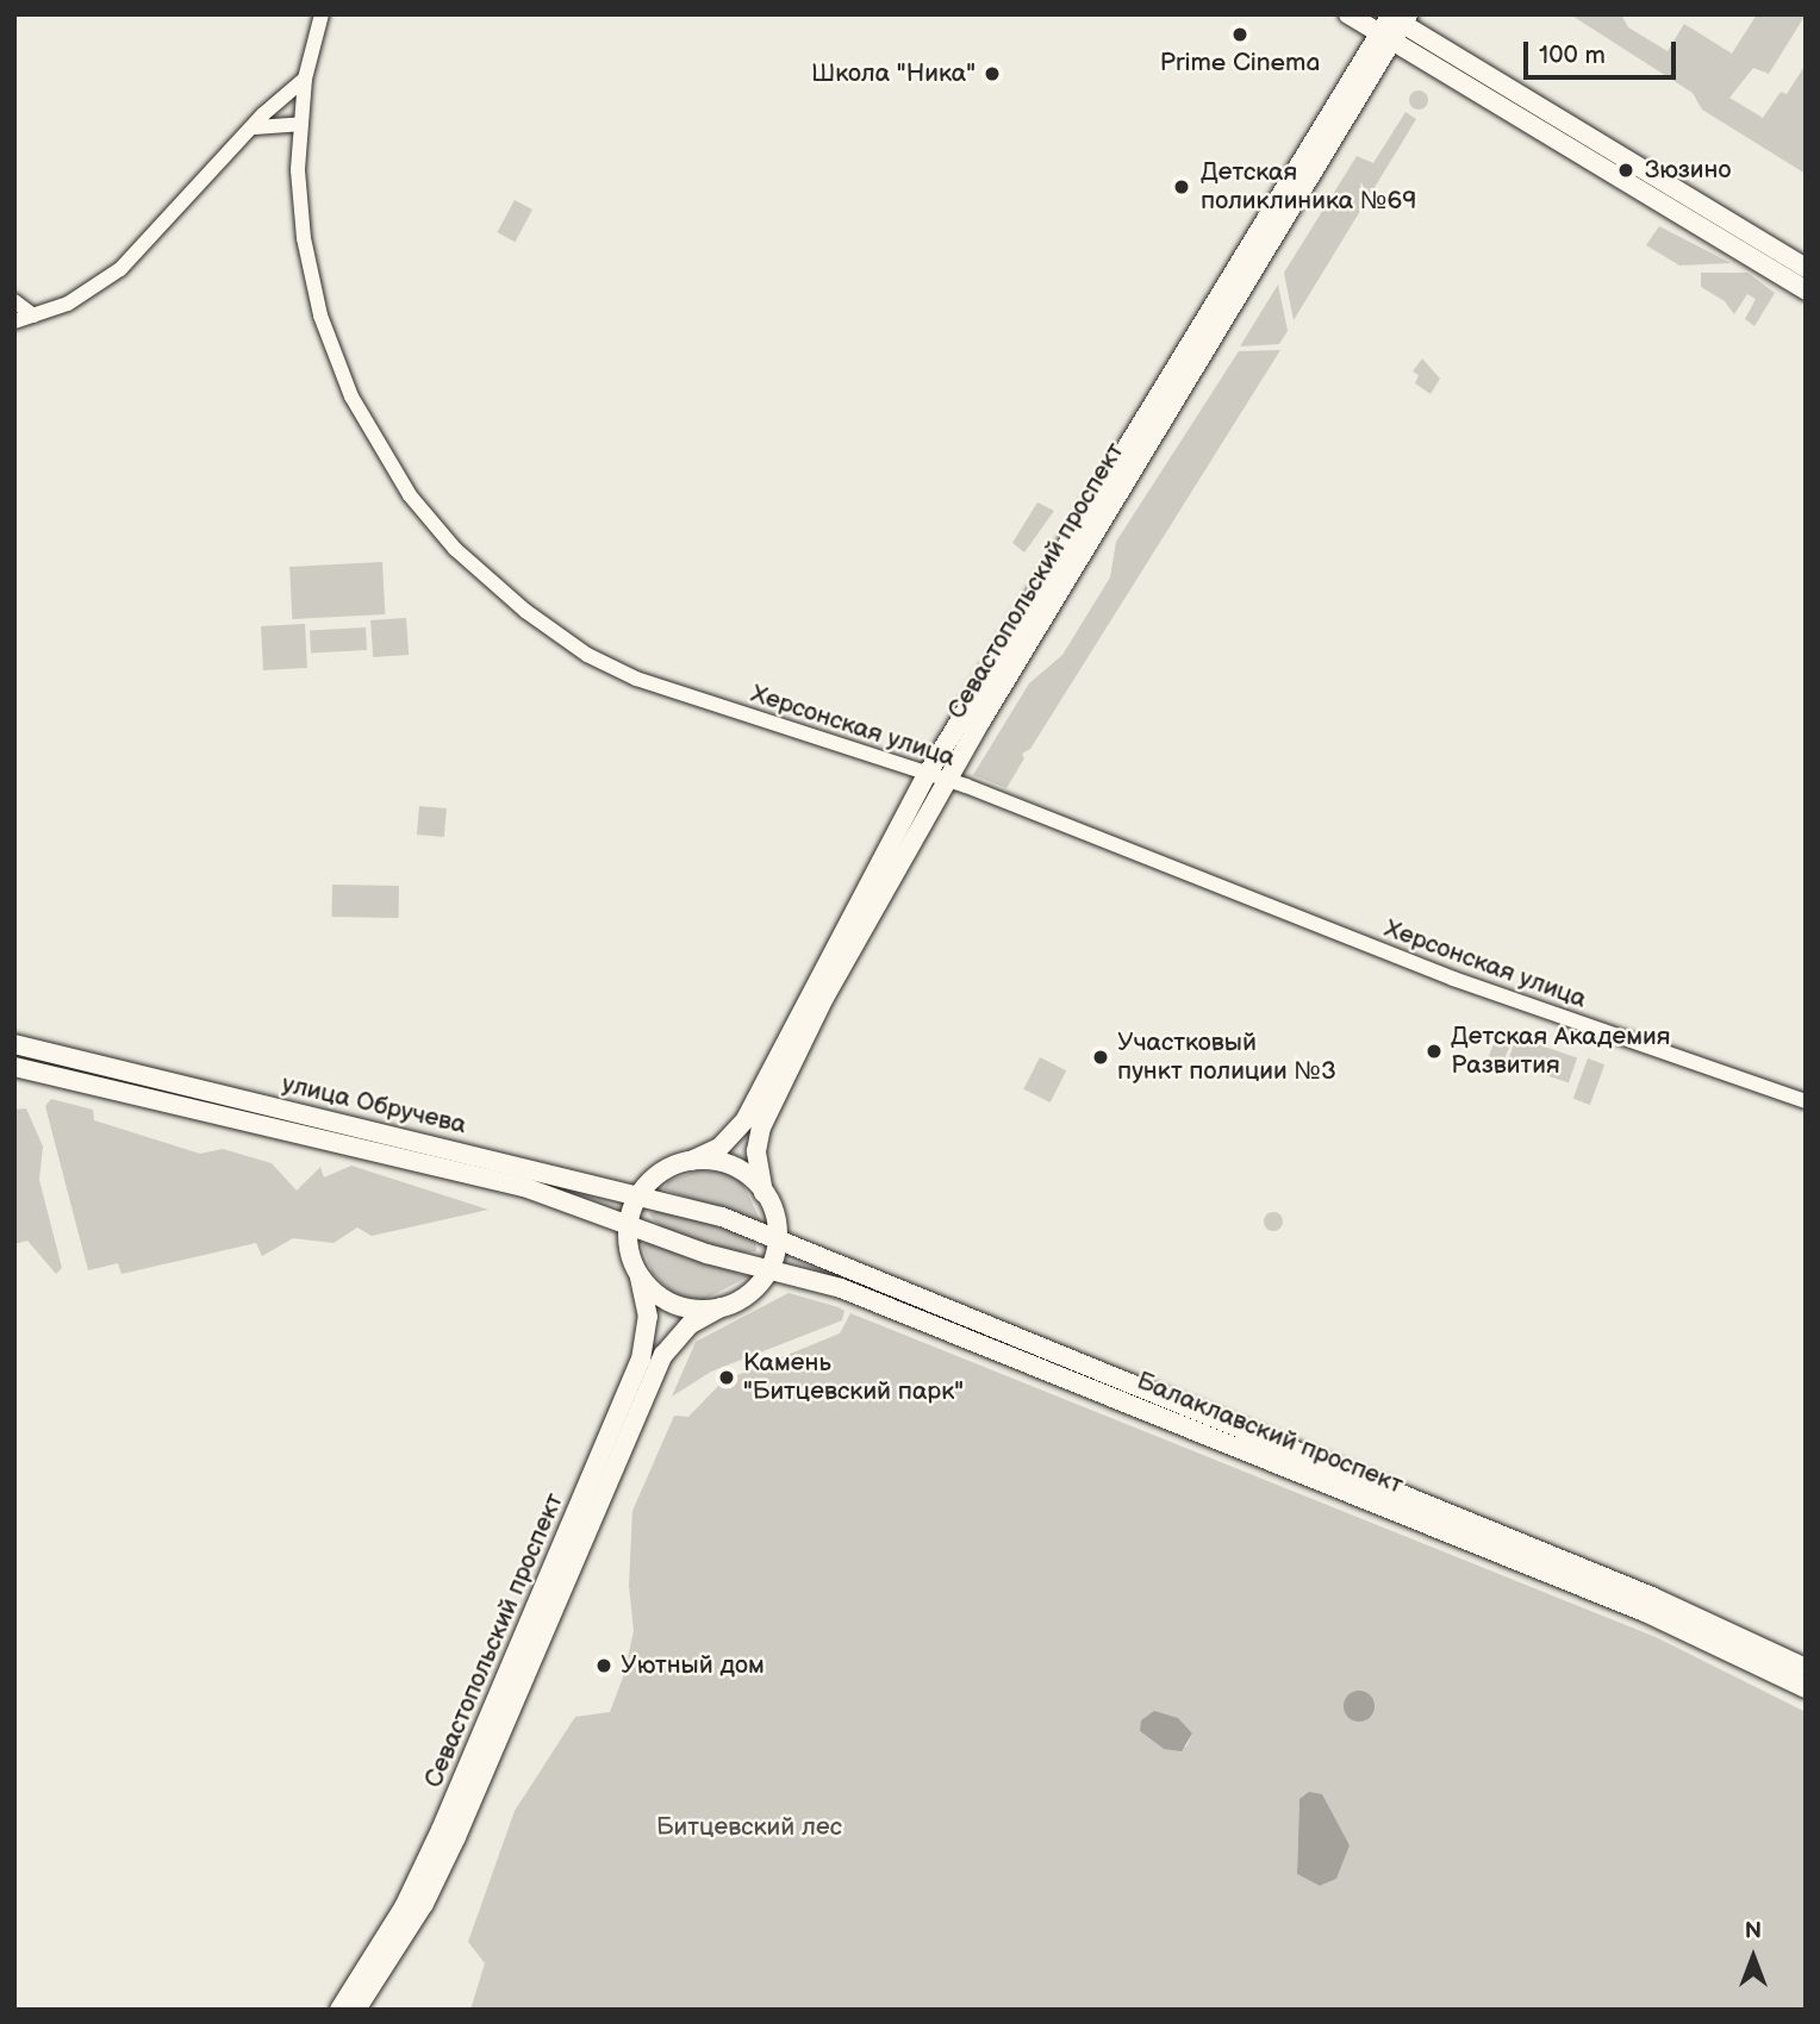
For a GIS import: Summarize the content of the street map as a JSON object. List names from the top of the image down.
{
  "streets": {
    "main road": ["Севастопольский проспект", "улица Обручева", "Балаклавский проспект"],
    "street": ["Херсонская улица"]
  },
  "crossings": [
    ["Севастопольский проспект", "Херсонская улица"],
    ["Севастопольский проспект", "улица Обручева"],
    ["Севастопольский проспект", "Балаклавский проспект"],
    ["улица Обручева", "Балаклавский проспект"]
  ],
  "parks": ["Битцевский лес"],
  "places": [
    "Prime Cinema",
    "Школа \"Ника\"",
    "Зюзино",
    "Детская поликлиника №69",
    "Детская Академия Развития",
    "Участковый пункт полиции №3",
    "Камень \"Битцевский парк\"",
    "Уютный дом"
  ],
  "scale_bar": "100 m",
  "north": "top"
}
